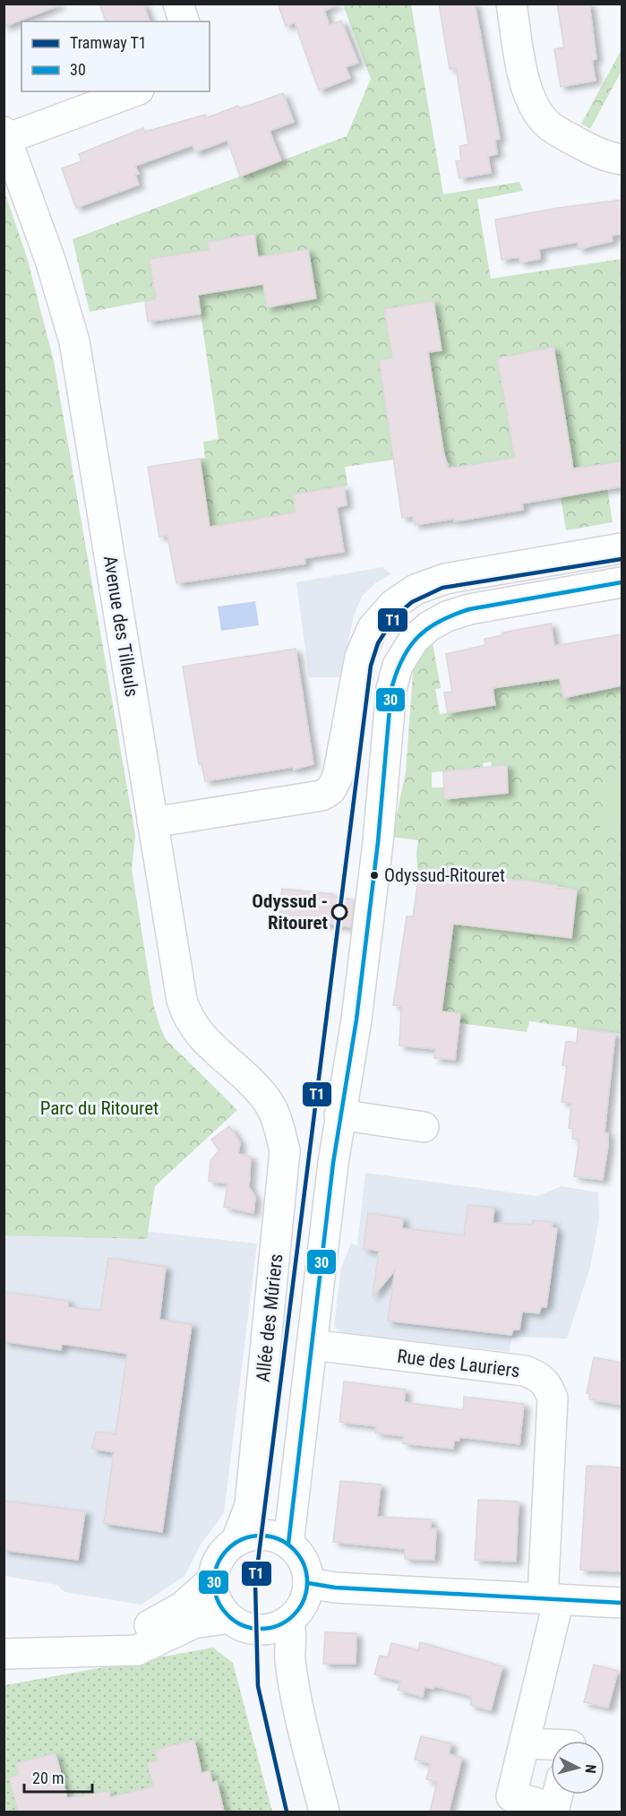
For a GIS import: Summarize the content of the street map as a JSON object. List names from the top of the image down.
{
  "streets": {
    "street": ["Avenue des Tilleuls", "Allée des Mûriers", "Rue des Lauriers"]
  },
  "crossings": [
    ["Avenue des Tilleuls", "Allée des Mûriers"]
  ],
  "parks": ["Parc du Ritouret"],
  "places": ["Odyssud-Ritouret", "Odyssud - Ritouret"],
  "lines": ["tram line T1", "transit line 30"],
  "legend": ["Tramway T1", "30"],
  "scale_bar": "20 m",
  "north": "right"
}
